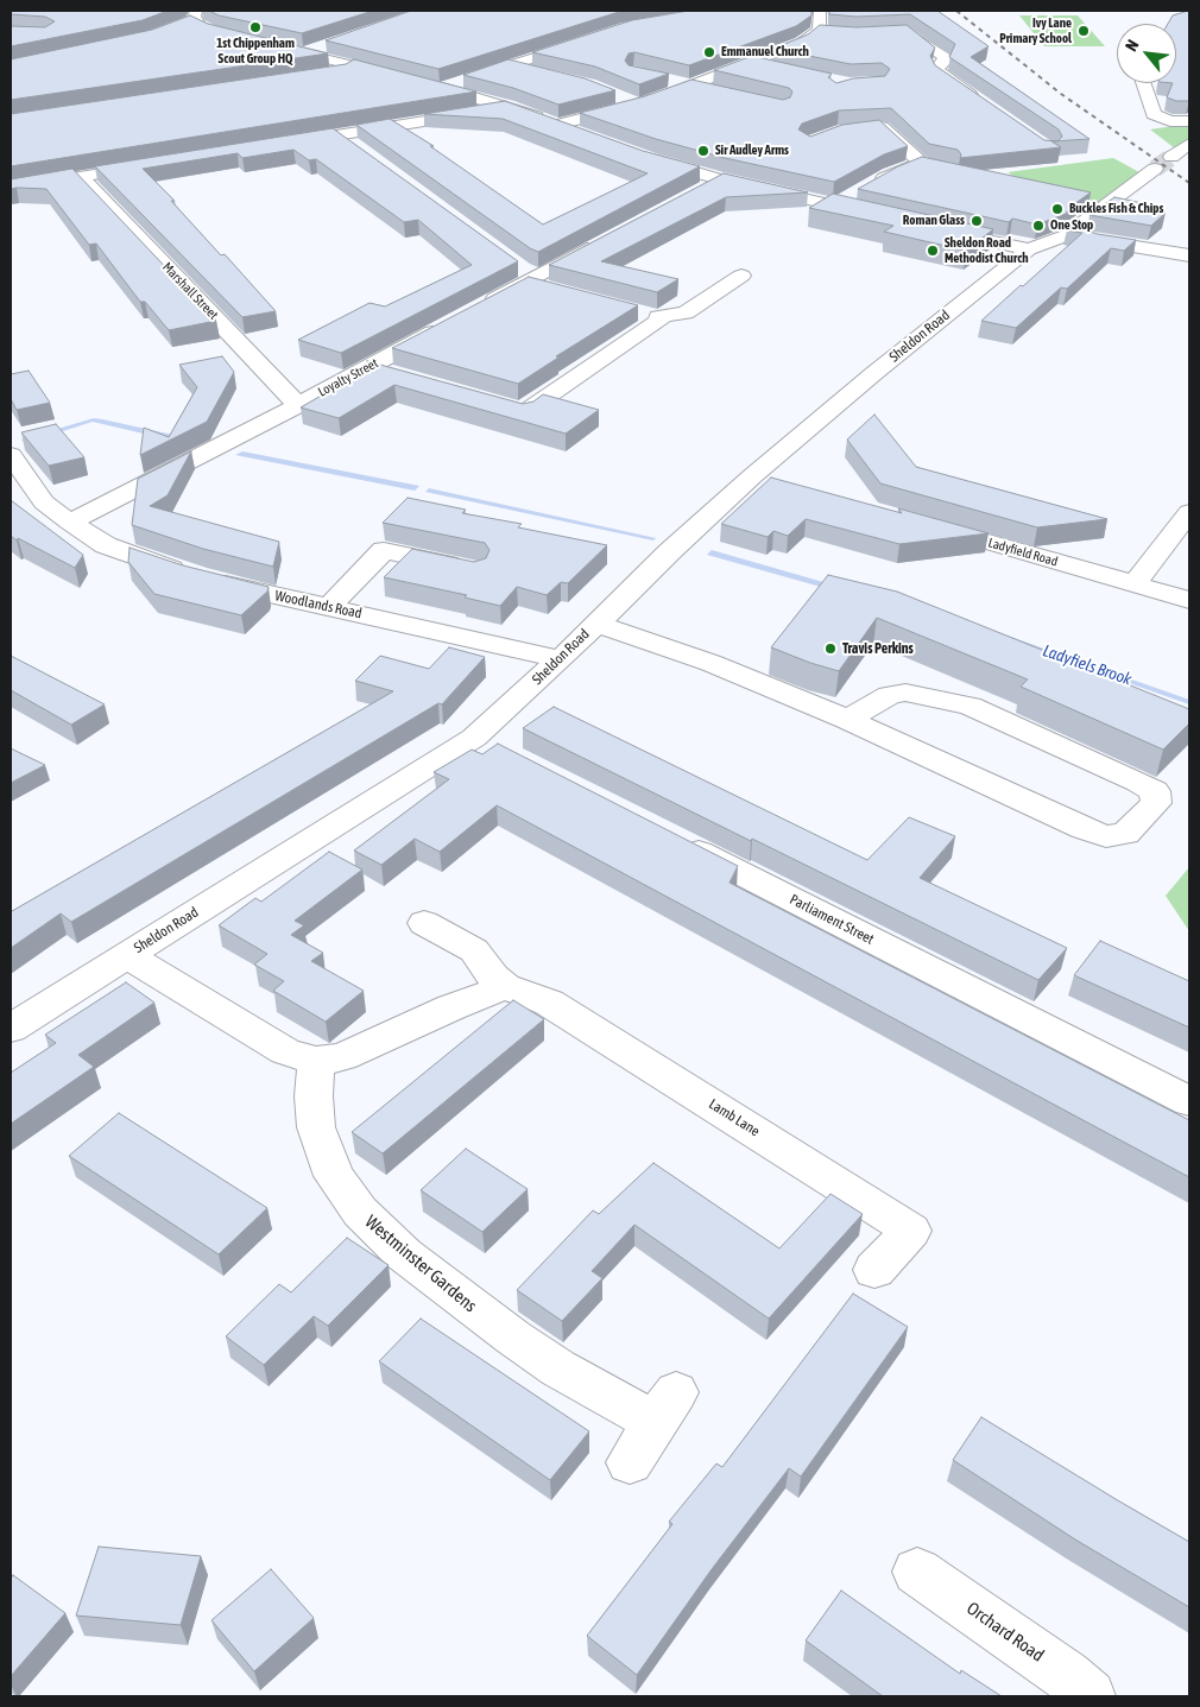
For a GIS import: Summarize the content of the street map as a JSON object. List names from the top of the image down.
{
  "streets": {
    "street": [
      "Marshall Street",
      "Sheldon Road",
      "Loyalty Street",
      "Ladyfield Road",
      "Woodlands Road",
      "Parliament Street",
      "Lamb Lane",
      "Westminster Gardens",
      "Orchard Road"
    ]
  },
  "crossings": [
    ["Marshall Street", "Loyalty Street"],
    ["Sheldon Road", "Woodlands Road"],
    ["Loyalty Street", "Woodlands Road"]
  ],
  "water": ["Ladyfiels Brook"],
  "places": [
    "1st Chippenham Scout Group HQ",
    "Ivy Lane Primary School",
    "Emmanuel Church",
    "Sir Audley Arms",
    "Buckles Fish & Chips",
    "Roman Glass",
    "One Stop",
    "Sheldon Road Methodist Church",
    "Travis Perkins"
  ],
  "north": "top left"
}
